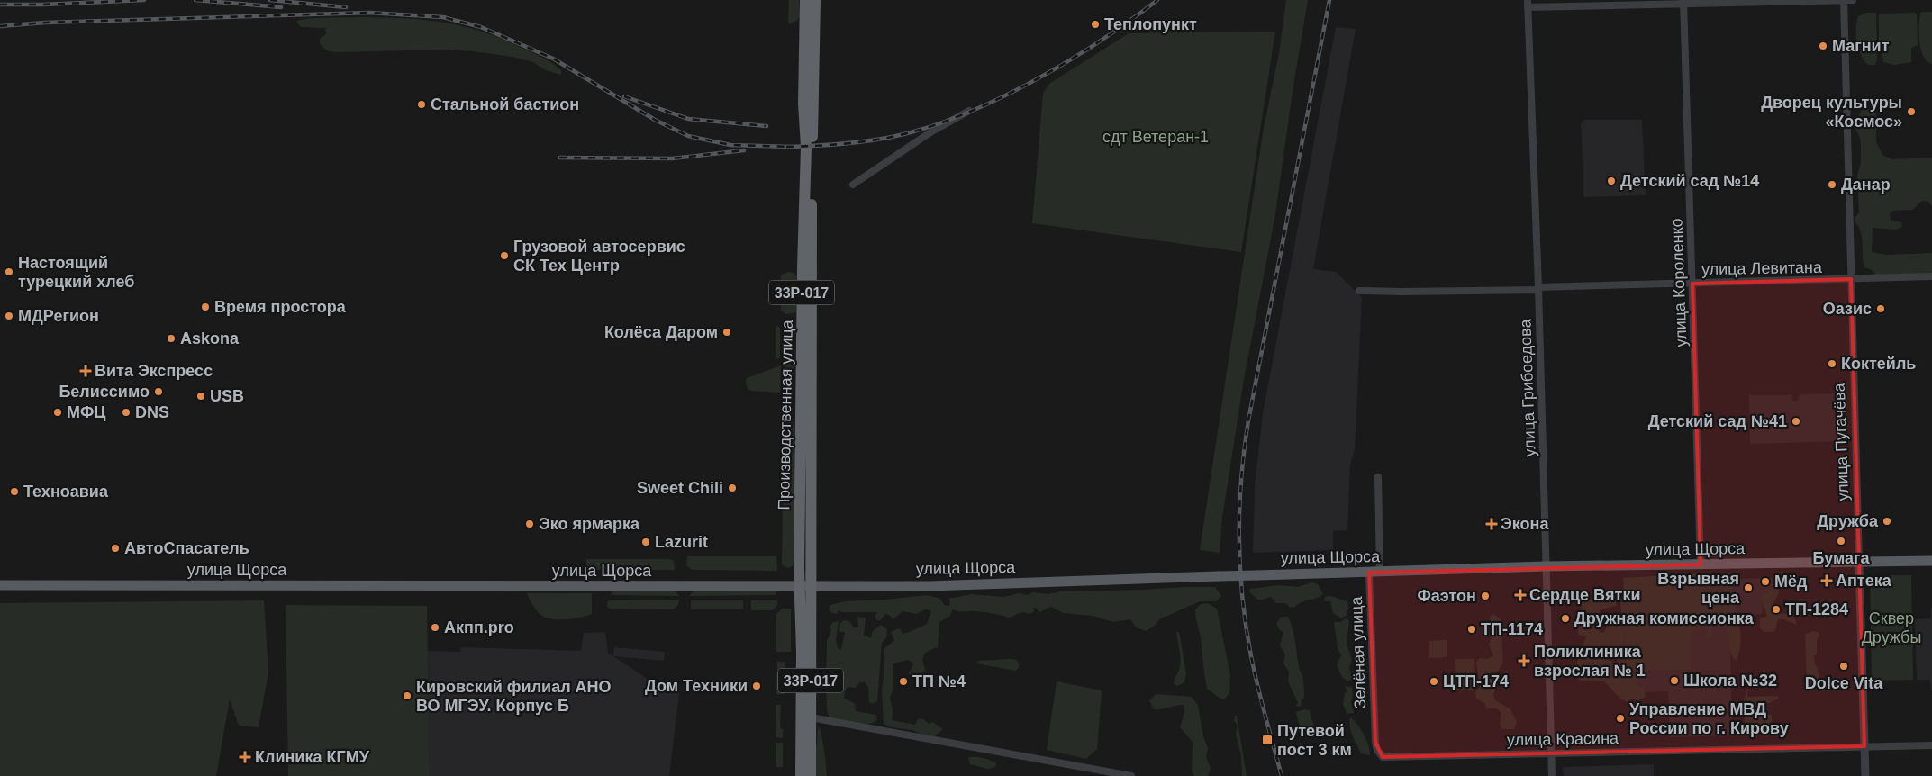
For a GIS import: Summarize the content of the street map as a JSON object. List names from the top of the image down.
{
  "streets": {
    "highway": ["33Р-017", "Производственная улица"],
    "main road": ["улица Щорса"],
    "street": [
      "улица Левитана",
      "улица Короленко",
      "улица Грибоедова",
      "улица Пугачёва",
      "Зелёная улица",
      "улица Красина"
    ]
  },
  "crossings": [
    ["улица Левитана", "улица Короленко"],
    ["улица Левитана", "улица Грибоедова"],
    ["улица Левитана", "улица Пугачёва"],
    ["улица Короленко", "улица Щорса"],
    ["улица Грибоедова", "улица Щорса"],
    ["улица Грибоедова", "улица Красина"],
    ["Производственная улица", "улица Щорса"],
    ["улица Пугачёва", "улица Щорса"],
    ["улица Пугачёва", "улица Красина"],
    ["улица Щорса", "Зелёная улица"],
    ["Зелёная улица", "улица Красина"]
  ],
  "parks": ["сдт Ветеран-1", "Сквер Дружбы"],
  "places": {
    "other": [
      "Теплопункт",
      "Магнит",
      "Стальной бастион",
      "Дворец культуры «Космос»",
      "Детский сад №14",
      "Данар",
      "Грузовой автосервис СК Тех Центр",
      "Настоящий турецкий хлеб",
      "Время простора",
      "Оазис",
      "МДРегион",
      "Колёса Даром",
      "Askona",
      "Коктейль",
      "Белиссимо",
      "USB",
      "МФЦ",
      "DNS",
      "Детский сад №41",
      "Sweet Chili",
      "Техноавиа",
      "Дружба",
      "Эко ярмарка",
      "Бумага",
      "Lazurit",
      "АвтоСпасатель",
      "Мёд",
      "Взрывная цена",
      "Фаэтон",
      "ТП-1284",
      "Дружная комиссионка",
      "Акпп.pro",
      "ТП-1174",
      "Dolce Vita",
      "Школа №32",
      "ТП №4",
      "ЦТП-174",
      "Дом Техники",
      "Кировский филиал АНО ВО МГЭУ. Корпус Б",
      "Управление МВД России по г. Кирову"
    ],
    "health": [
      "Вита Экспресс",
      "Экона",
      "Аптека",
      "Сердце Вятки",
      "Поликлиника взрослая № 1",
      "Клиника КГМУ"
    ],
    "transit": ["Путевой пост 3 км"]
  }
}
